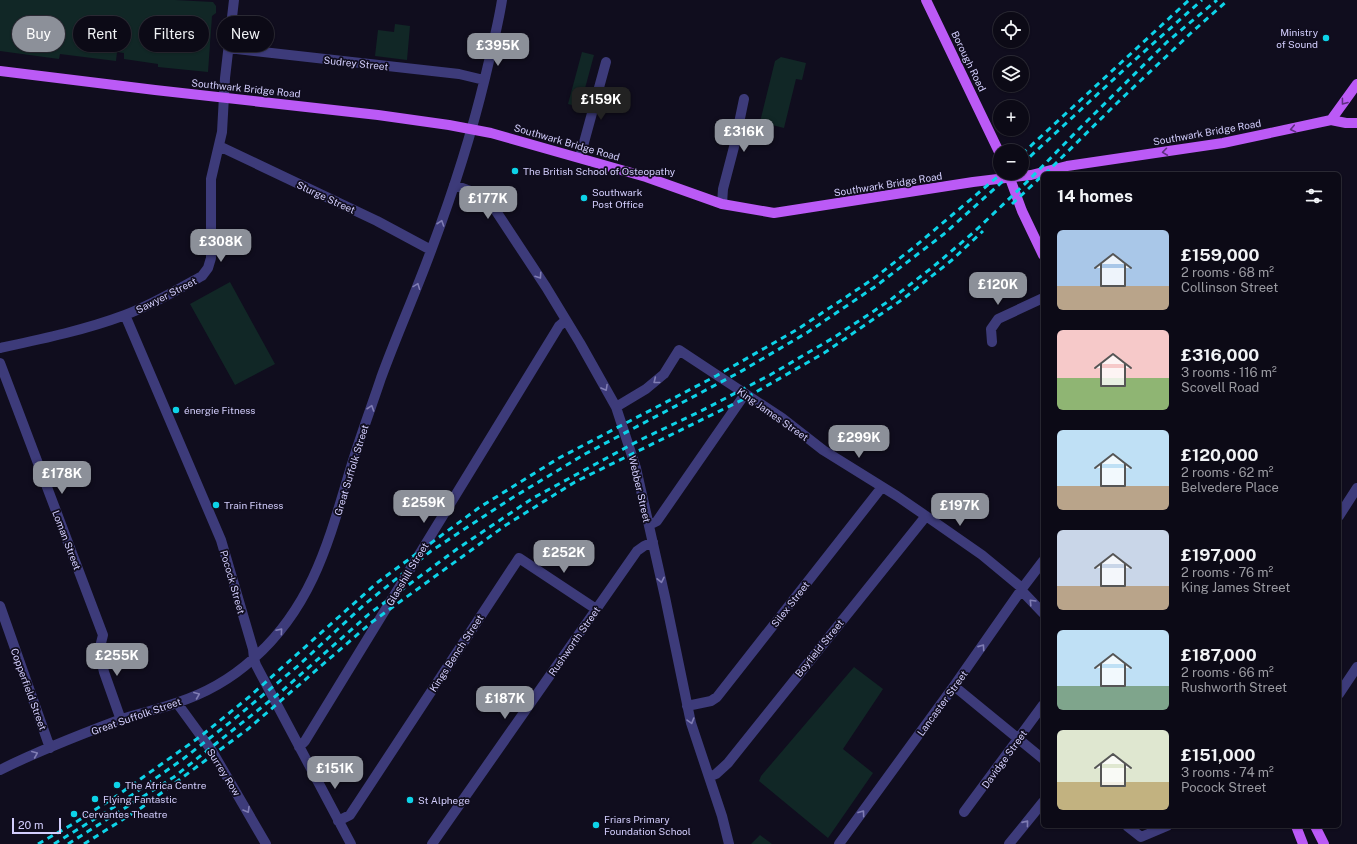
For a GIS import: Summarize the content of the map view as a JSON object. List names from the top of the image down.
{
  "streets": {
    "main road": ["Borough Road", "Southwark Bridge Road"],
    "street": [
      "Sudrey Street",
      "Sturge Street",
      "Sawyer Street",
      "King James Street",
      "Great Suffolk Street",
      "Webber Street",
      "Loman Street",
      "Glasshill Street",
      "Pocock Street",
      "Silex Street",
      "Rushworth Street",
      "Boyfield Street",
      "Kings Bench Street",
      "Copperfield Street",
      "Lancaster Street",
      "Davidge Street",
      "Surrey Row"
    ]
  },
  "crossings": [
    ["Sudrey Street", "Great Suffolk Street"],
    ["Southwark Bridge Road", "Sawyer Street"],
    ["Southwark Bridge Road", "Great Suffolk Street"],
    ["Sturge Street", "Sawyer Street"],
    ["Sturge Street", "Great Suffolk Street"],
    ["Sawyer Street", "Pocock Street"],
    ["King James Street", "Webber Street"],
    ["King James Street", "Silex Street"],
    ["King James Street", "Boyfield Street"],
    ["King James Street", "Lancaster Street"],
    ["Great Suffolk Street", "Webber Street"],
    ["Great Suffolk Street", "Loman Street"],
    ["Great Suffolk Street", "Pocock Street"],
    ["Great Suffolk Street", "Copperfield Street"],
    ["Great Suffolk Street", "Surrey Row"],
    ["Webber Street", "Glasshill Street"],
    ["Webber Street", "Silex Street"],
    ["Webber Street", "Rushworth Street"],
    ["Webber Street", "Boyfield Street"],
    ["Glasshill Street", "Pocock Street"],
    ["Pocock Street", "Kings Bench Street"],
    ["Rushworth Street", "Kings Bench Street"]
  ],
  "one_way": [
    "Great Suffolk Street",
    "Webber Street",
    "Lancaster Street",
    "Surrey Row"
  ],
  "places": [
    "Ministry of Sound",
    "The British School of Osteopathy",
    "Southwark Post Office",
    "énergie Fitness",
    "Train Fitness",
    "The Africa Centre",
    "Flying Fantastic",
    "St Alphege",
    "Cervantes Theatre",
    "Friars Primary Foundation School"
  ],
  "scale_bar": "20 m",
  "page": {
    "map_buttons": ["+", "−"],
    "chip": [
      "Buy",
      "Rent",
      "Filters",
      "New"
    ],
    "price": [
      "£395K",
      "£159K",
      "£316K",
      "£177K",
      "£308K",
      "£120K",
      "£299K",
      "£178K",
      "£259K",
      "£197K",
      "£252K",
      "£255K",
      "£187K",
      "£151K"
    ],
    "heading": "14 homes",
    "list": [
      {
        "name": "£159,000",
        "note": "2 rooms · 68 m² · Collinson Street"
      },
      {
        "name": "£316,000",
        "note": "3 rooms · 116 m² · Scovell Road"
      },
      {
        "name": "£120,000",
        "note": "2 rooms · 62 m² · Belvedere Place"
      },
      {
        "name": "£197,000",
        "note": "2 rooms · 76 m² · King James Street"
      },
      {
        "name": "£187,000",
        "note": "2 rooms · 66 m² · Rushworth Street"
      },
      {
        "name": "£151,000",
        "note": "3 rooms · 74 m² · Pocock Street"
      }
    ],
    "scale": "20 m"
  }
}
